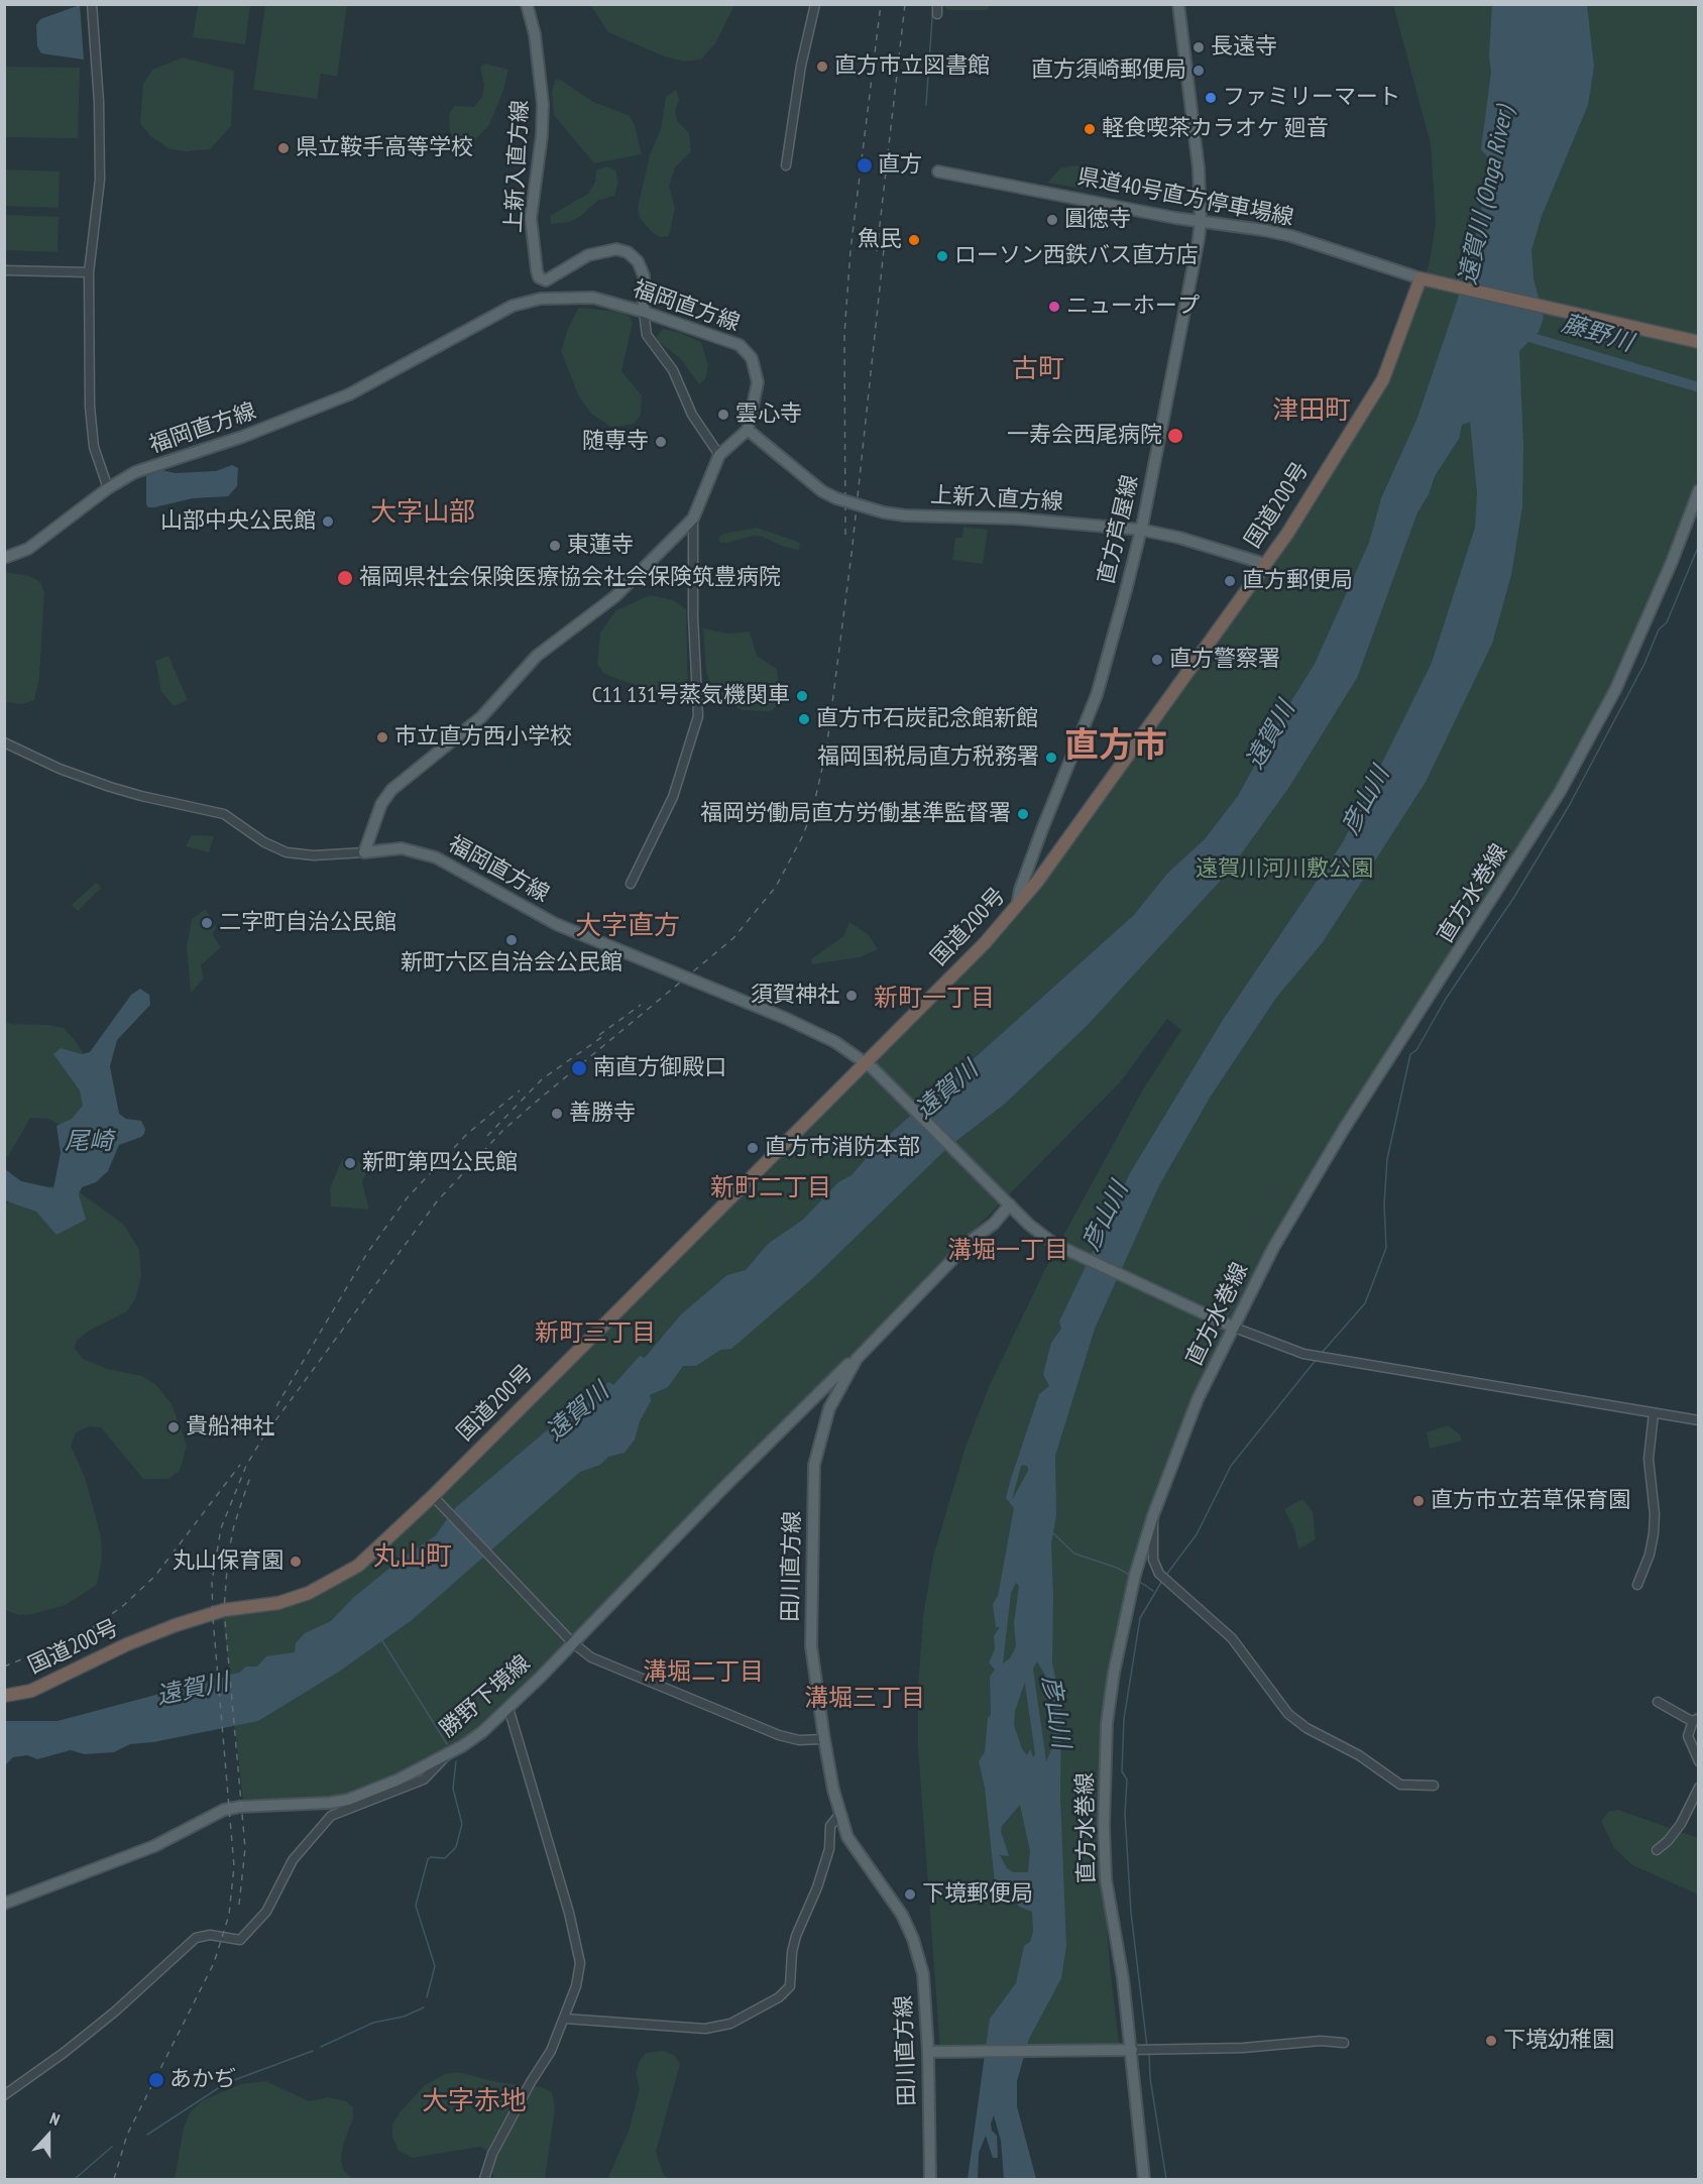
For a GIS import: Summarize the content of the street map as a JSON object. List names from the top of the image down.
{
  "streets": {
    "highway": ["国道200号"],
    "main road": [
      "上新入直方線",
      "県道40号直方停車場線",
      "福岡直方線",
      "直方芦屋線",
      "直方水巻線",
      "田川直方線",
      "勝野下境線"
    ]
  },
  "crossings": [
    ["上新入直方線", "福岡直方線"],
    ["上新入直方線", "国道200号"],
    ["上新入直方線", "直方芦屋線"],
    ["県道40号直方停車場線", "国道200号"],
    ["県道40号直方停車場線", "直方芦屋線"],
    ["福岡直方線", "国道200号"],
    ["国道200号", "直方芦屋線"],
    ["田川直方線", "勝野下境線"]
  ],
  "districts": [
    "古町",
    "津田町",
    "大字山部",
    "直方市",
    "大字直方",
    "新町一丁目",
    "新町二丁目",
    "溝堀一丁目",
    "新町三丁目",
    "丸山町",
    "溝堀二丁目",
    "溝堀三丁目",
    "大字赤地"
  ],
  "water": [
    "遠賀川 (Onga River)",
    "藤野川",
    "遠賀川",
    "彦山川",
    "尾崎"
  ],
  "parks": ["遠賀川河川敷公園"],
  "places": [
    "長遠寺",
    "直方市立図書館",
    "直方須崎郵便局",
    "ファミリーマート",
    "軽食喫茶カラオケ 廻音",
    "県立鞍手高等学校",
    "直方",
    "圓徳寺",
    "魚民",
    "ローソン西鉄バス直方店",
    "ニューホープ",
    "雲心寺",
    "一寿会西尾病院",
    "随専寺",
    "山部中央公民館",
    "東蓮寺",
    "福岡県社会保険医療協会社会保険筑豊病院",
    "直方郵便局",
    "直方警察署",
    "C11 131号蒸気機関車",
    "直方市石炭記念館新館",
    "市立直方西小学校",
    "福岡国税局直方税務署",
    "福岡労働局直方労働基準監督署",
    "二字町自治公民館",
    "新町六区自治会公民館",
    "須賀神社",
    "南直方御殿口",
    "善勝寺",
    "直方市消防本部",
    "新町第四公民館",
    "貴船神社",
    "直方市立若草保育園",
    "丸山保育園",
    "下境郵便局",
    "下境幼稚園",
    "あかぢ"
  ],
  "north": "top"
}
